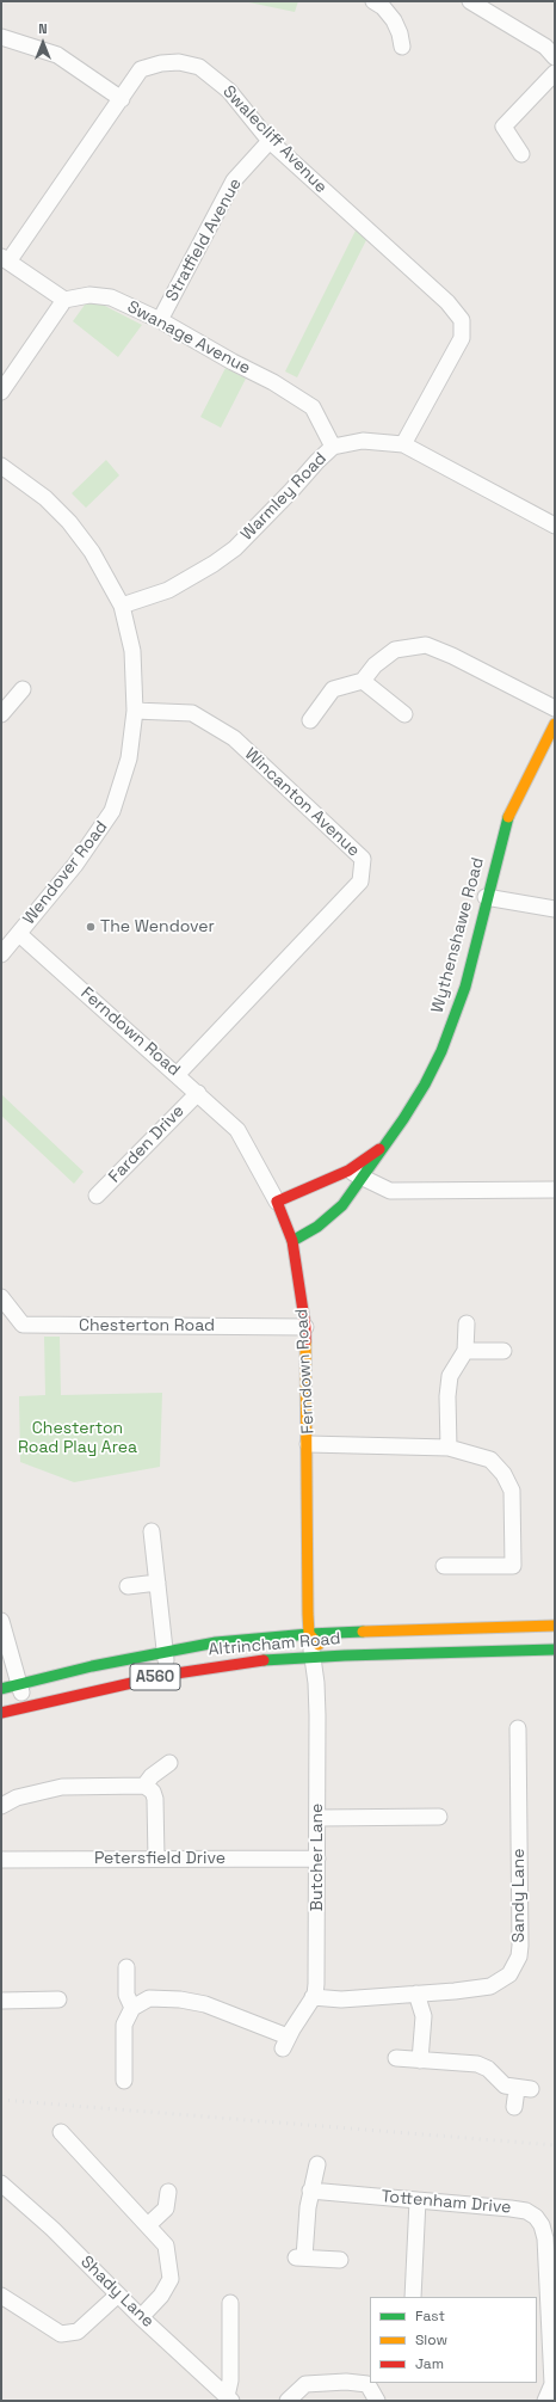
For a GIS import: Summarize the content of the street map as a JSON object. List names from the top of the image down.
{
  "streets": {
    "main road": [
      "Wythenshawe Road",
      "Ferndown Road",
      "Altrincham Road",
      "A560"
    ],
    "street": [
      "Swalecliff Avenue",
      "Stratfield Avenue",
      "Swanage Avenue",
      "Warmley Road",
      "Wincanton Avenue",
      "Wendover Road",
      "Farden Drive",
      "Chesterton Road",
      "Butcher Lane",
      "Petersfield Drive",
      "Sandy Lane",
      "Tottenham Drive",
      "Shady Lane"
    ]
  },
  "crossings": [
    ["Swalecliff Avenue", "Stratfield Avenue"],
    ["Swalecliff Avenue", "Warmley Road"],
    ["Stratfield Avenue", "Swanage Avenue"],
    ["Swanage Avenue", "Warmley Road"],
    ["Warmley Road", "Wendover Road"],
    ["Wincanton Avenue", "Wendover Road"],
    ["Wincanton Avenue", "Ferndown Road"],
    ["Wendover Road", "Ferndown Road"],
    ["Wythenshawe Road", "Ferndown Road"],
    ["Ferndown Road", "Farden Drive"],
    ["Ferndown Road", "Chesterton Road"],
    ["Ferndown Road", "Altrincham Road"],
    ["Ferndown Road", "Butcher Lane"],
    ["Altrincham Road", "Butcher Lane"],
    ["Butcher Lane", "Petersfield Drive"],
    ["Butcher Lane", "Sandy Lane"]
  ],
  "parks": ["Chesterton Road Play Area"],
  "places": ["The Wendover"],
  "legend": ["Fast", "Slow", "Jam"],
  "north": "top"
}
